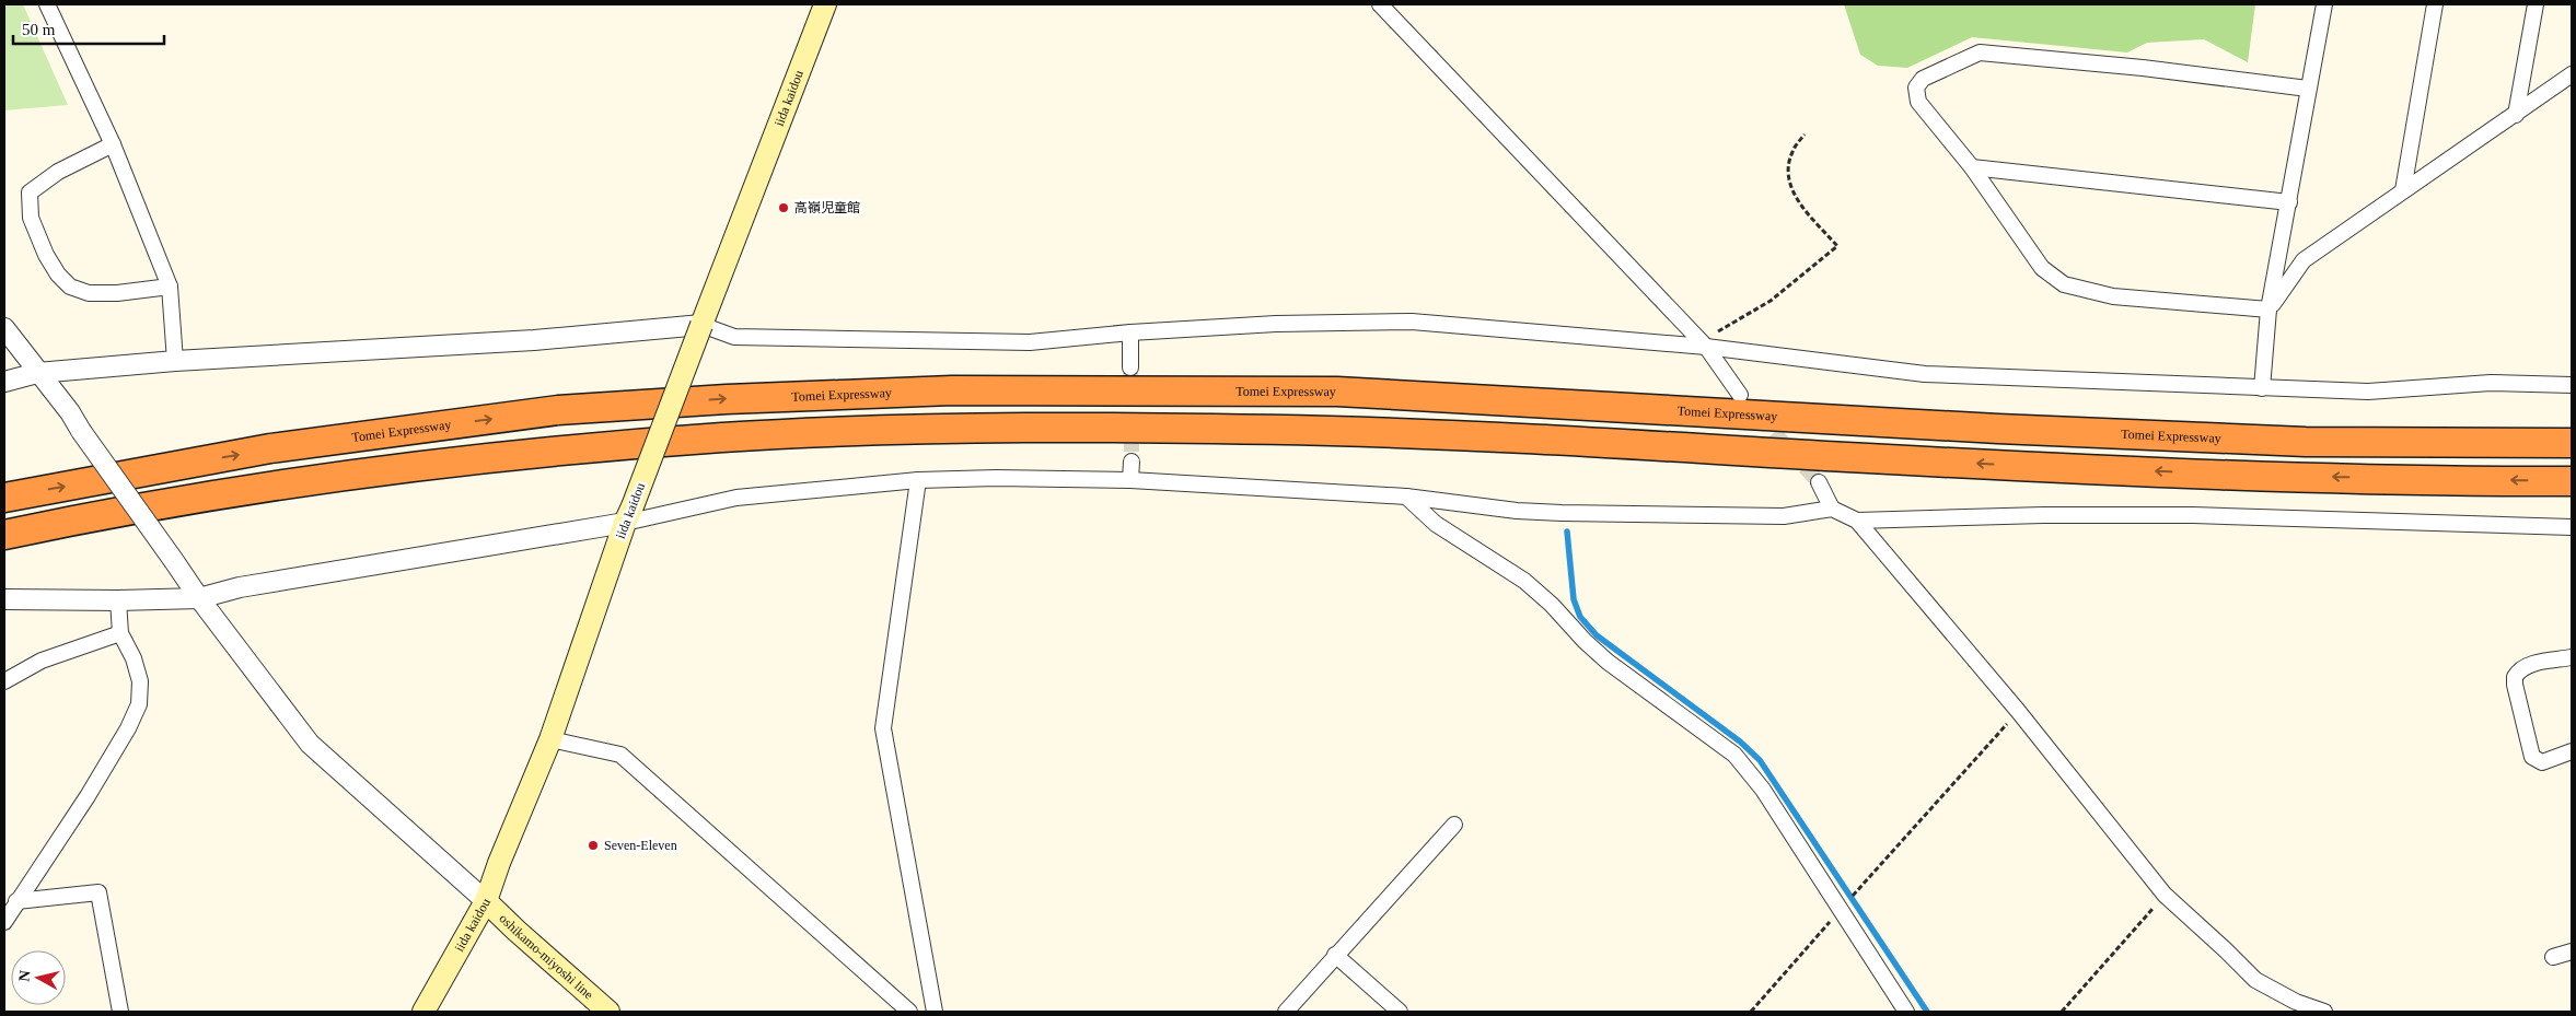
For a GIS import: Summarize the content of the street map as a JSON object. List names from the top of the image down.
{
  "streets": {
    "highway": ["Tomei Expressway"],
    "main road": ["iida kaidou", "oshikamo-miyoshi line"]
  },
  "crossings": [
    ["iida kaidou", "oshikamo-miyoshi line"]
  ],
  "places": ["高嶺児童館", "Seven-Eleven"],
  "scale_bar": "50 m",
  "north": "left"
}
